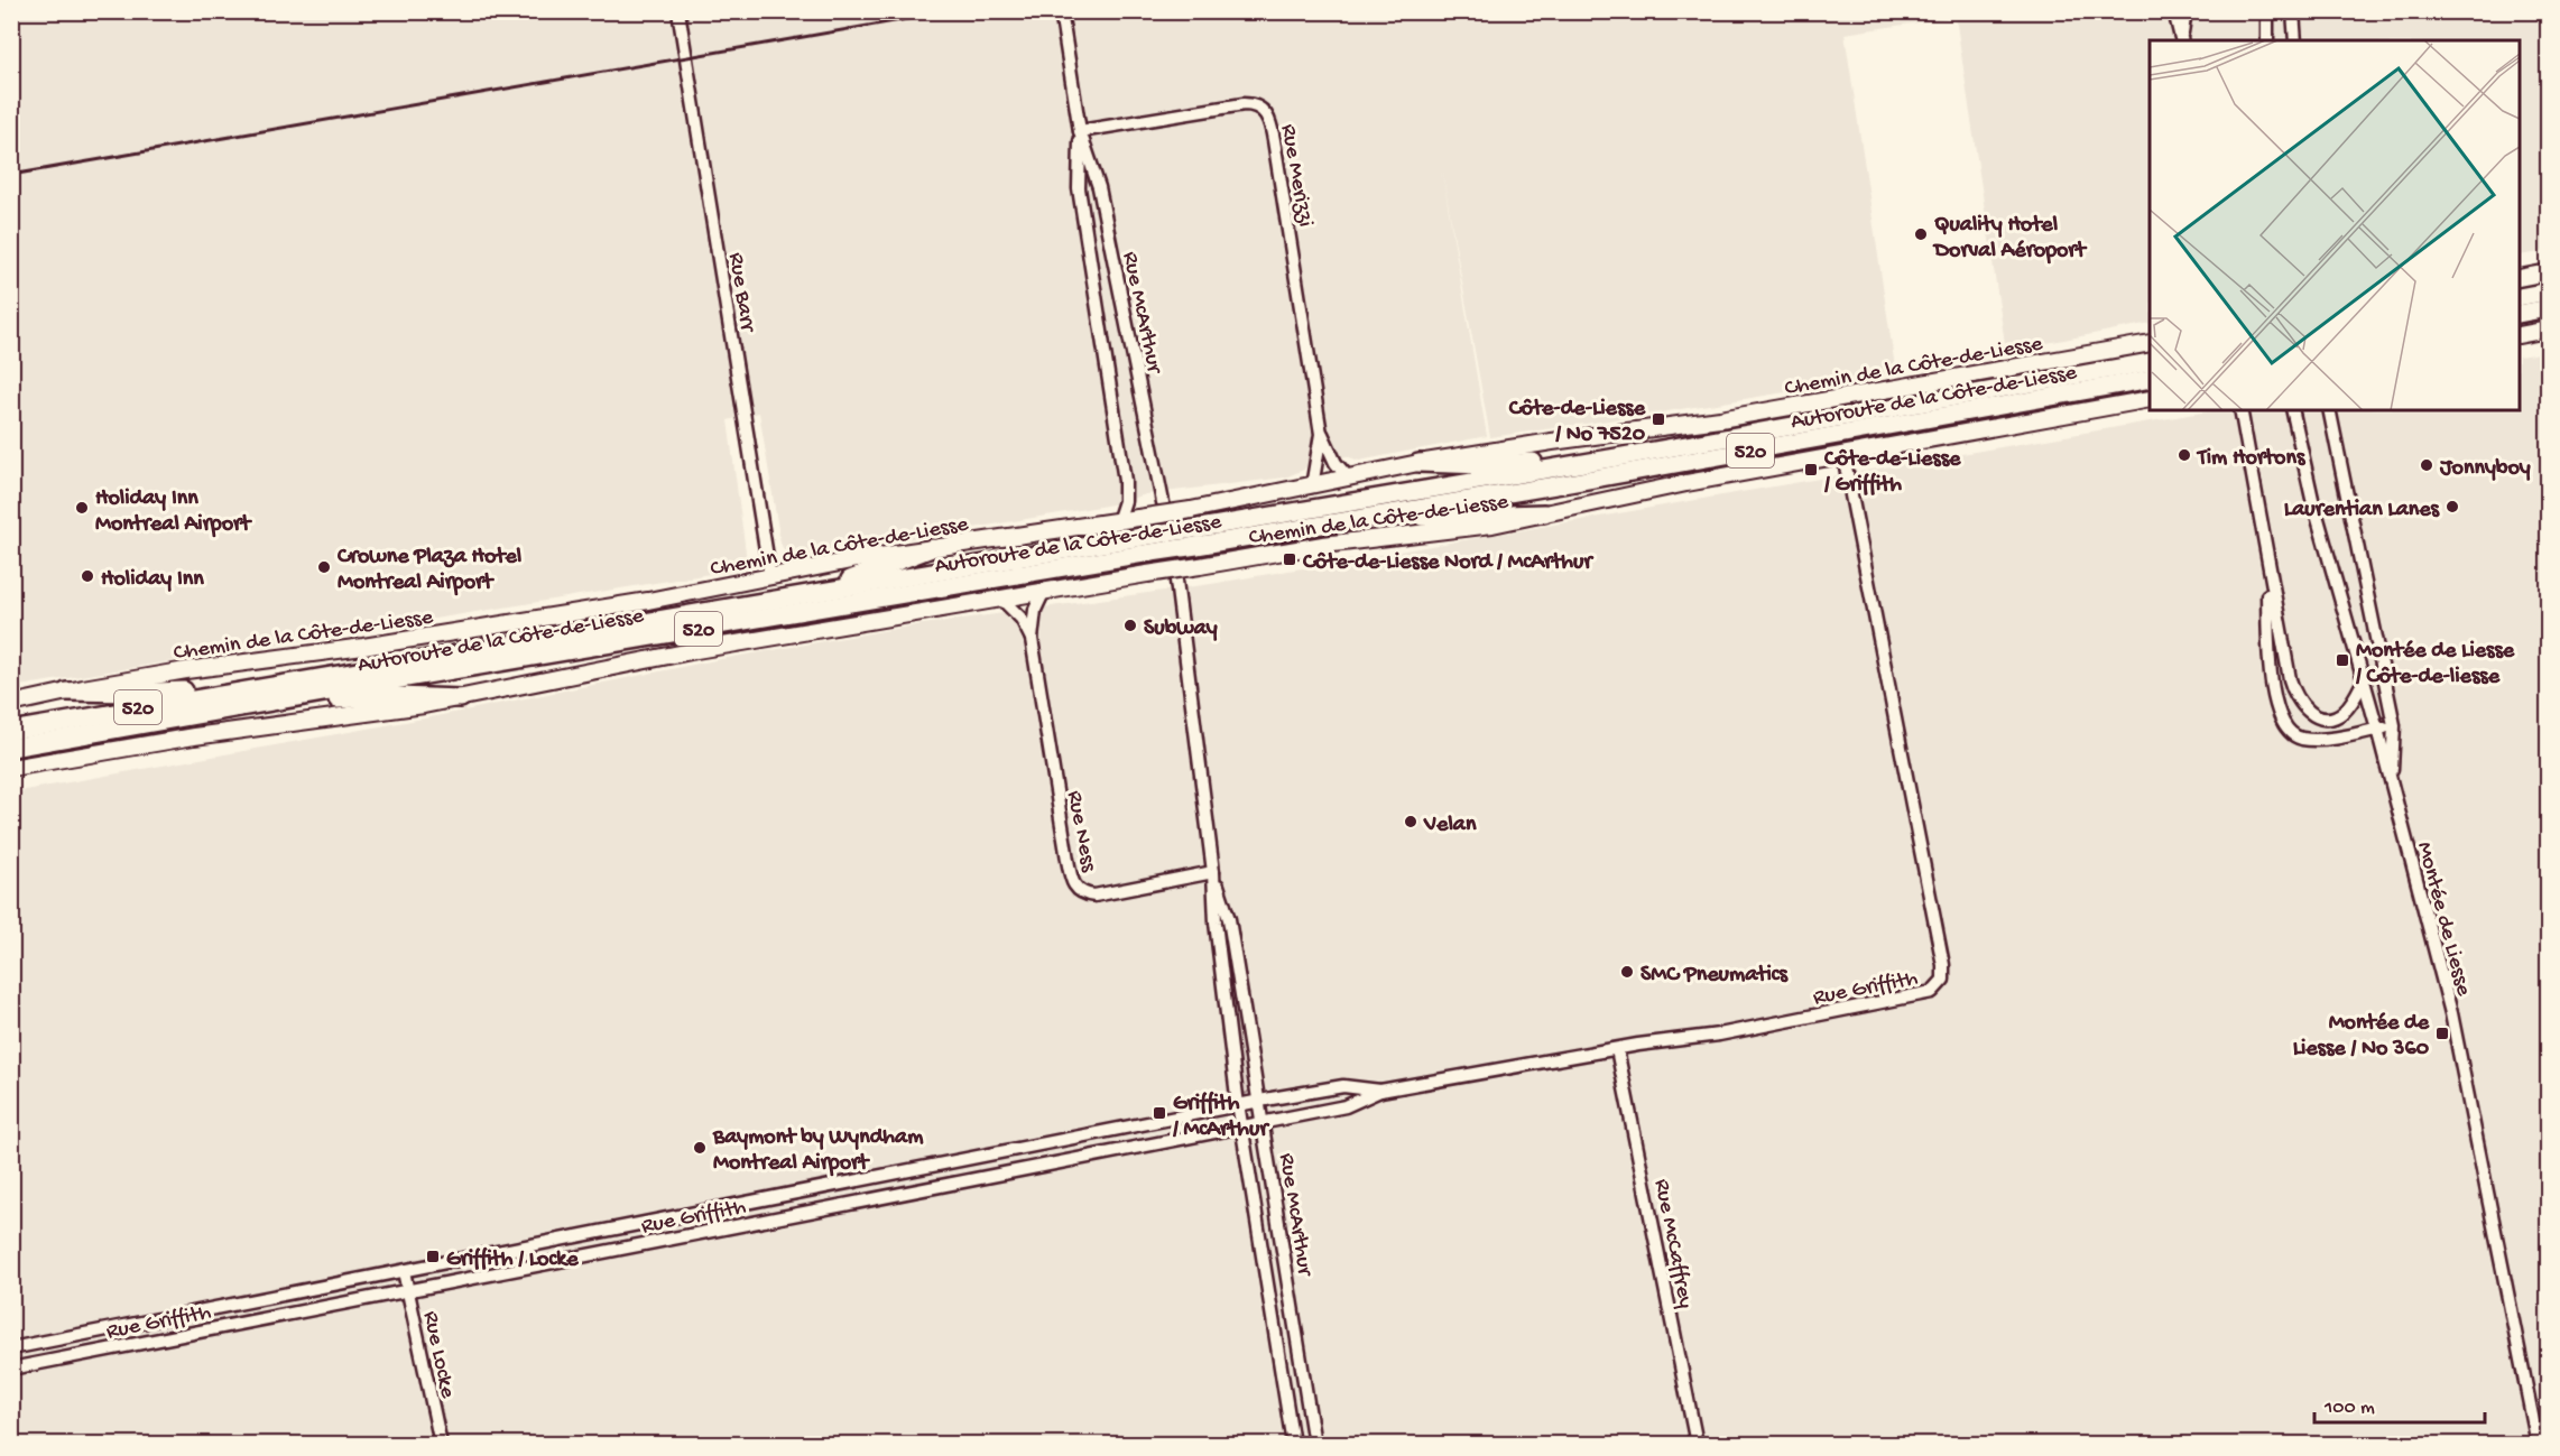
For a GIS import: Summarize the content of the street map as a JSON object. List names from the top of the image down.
{
  "streets": {
    "highway": ["Autoroute de la Côte-de-Liesse", "520"],
    "main road": ["Chemin de la Côte-de-Liesse"],
    "street": [
      "Rue Merizzi",
      "Rue Barr",
      "Rue McArthur",
      "Rue Ness",
      "Montée de Liesse",
      "Rue Griffith",
      "Rue McCaffrey",
      "Rue Locke"
    ]
  },
  "crossings": [
    ["Rue Merizzi", "Rue McArthur"],
    ["Rue Merizzi", "Chemin de la Côte-de-Liesse"],
    ["Rue Barr", "Chemin de la Côte-de-Liesse"],
    ["Rue McArthur", "Rue Ness"],
    ["Rue McArthur", "Rue Griffith"],
    ["Chemin de la Côte-de-Liesse", "Rue Ness"],
    ["Chemin de la Côte-de-Liesse", "Rue Griffith"],
    ["Rue Griffith", "Rue McCaffrey"],
    ["Rue Griffith", "Rue Locke"]
  ],
  "places": {
    "other": [
      "Quality Hotel Dorval Aéroport",
      "Tim Hortons",
      "Jonnyboy",
      "Laurentian Lanes",
      "Holiday Inn Montreal Airport",
      "Crowne Plaza Hotel Montreal Airport",
      "Holiday Inn",
      "Subway",
      "Velan",
      "SMC Pneumatics",
      "Baymont by Wyndham Montreal Airport"
    ],
    "transit": [
      "Côte-de-Liesse / No 7520",
      "Côte-de-Liesse / Griffith",
      "Côte-de-Liesse Nord / McArthur",
      "Montée de Liesse / Côte-de-liesse",
      "Montée de Liesse / No 360",
      "Griffith / McArthur",
      "Griffith / Locke"
    ]
  },
  "scale_bar": "100 m"
}
